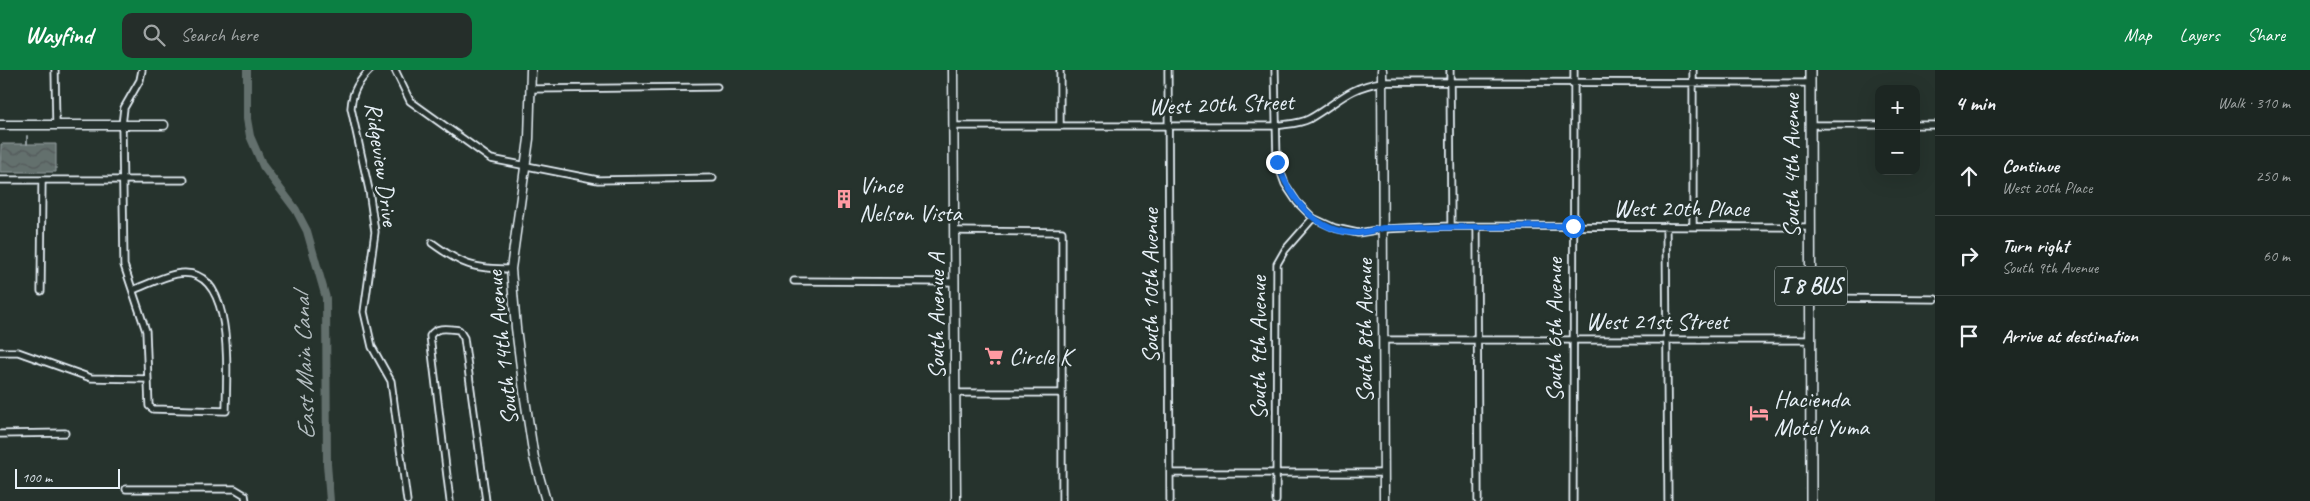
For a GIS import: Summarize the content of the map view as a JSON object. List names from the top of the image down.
{
  "streets": {
    "main road": ["South 4th Avenue", "I 8 BUS"],
    "street": [
      "West 20th Street",
      "Ridgeview Drive",
      "West 20th Place",
      "South 10th Avenue",
      "South Avenue A",
      "West 21st Street",
      "South 6th Avenue",
      "South 8th Avenue",
      "South 14th Avenue",
      "South 9th Avenue"
    ]
  },
  "crossings": [
    ["West 20th Street", "South 4th Avenue"],
    ["West 20th Street", "South 10th Avenue"],
    ["West 20th Street", "South Avenue A"],
    ["West 20th Street", "South 6th Avenue"],
    ["West 20th Street", "South 8th Avenue"],
    ["South 4th Avenue", "West 20th Place"],
    ["South 4th Avenue", "West 21st Street"],
    ["West 20th Place", "South 6th Avenue"],
    ["West 20th Place", "South 8th Avenue"],
    ["West 20th Place", "South 9th Avenue"],
    ["West 21st Street", "South 6th Avenue"],
    ["West 21st Street", "South 8th Avenue"]
  ],
  "water": ["East Main Canal"],
  "places": {
    "building": ["Vince Nelson Vista"],
    "supermarket": ["Circle K"],
    "hotel": ["Hacienda Motel Yuma"]
  },
  "scale_bar": "100 m",
  "page": {
    "header": "Wayfind",
    "search": "Search here",
    "nav": ["Map", "Layers", "Share"],
    "heading": ["4 min", "Walk · 310 m"],
    "map_buttons": ["+", "−"],
    "list": [
      ["Continue", "West 20th Place", "250 m"],
      ["Turn right", "South 9th Avenue", "60 m"],
      "Arrive at destination"
    ],
    "scale": "100 m"
  }
}
